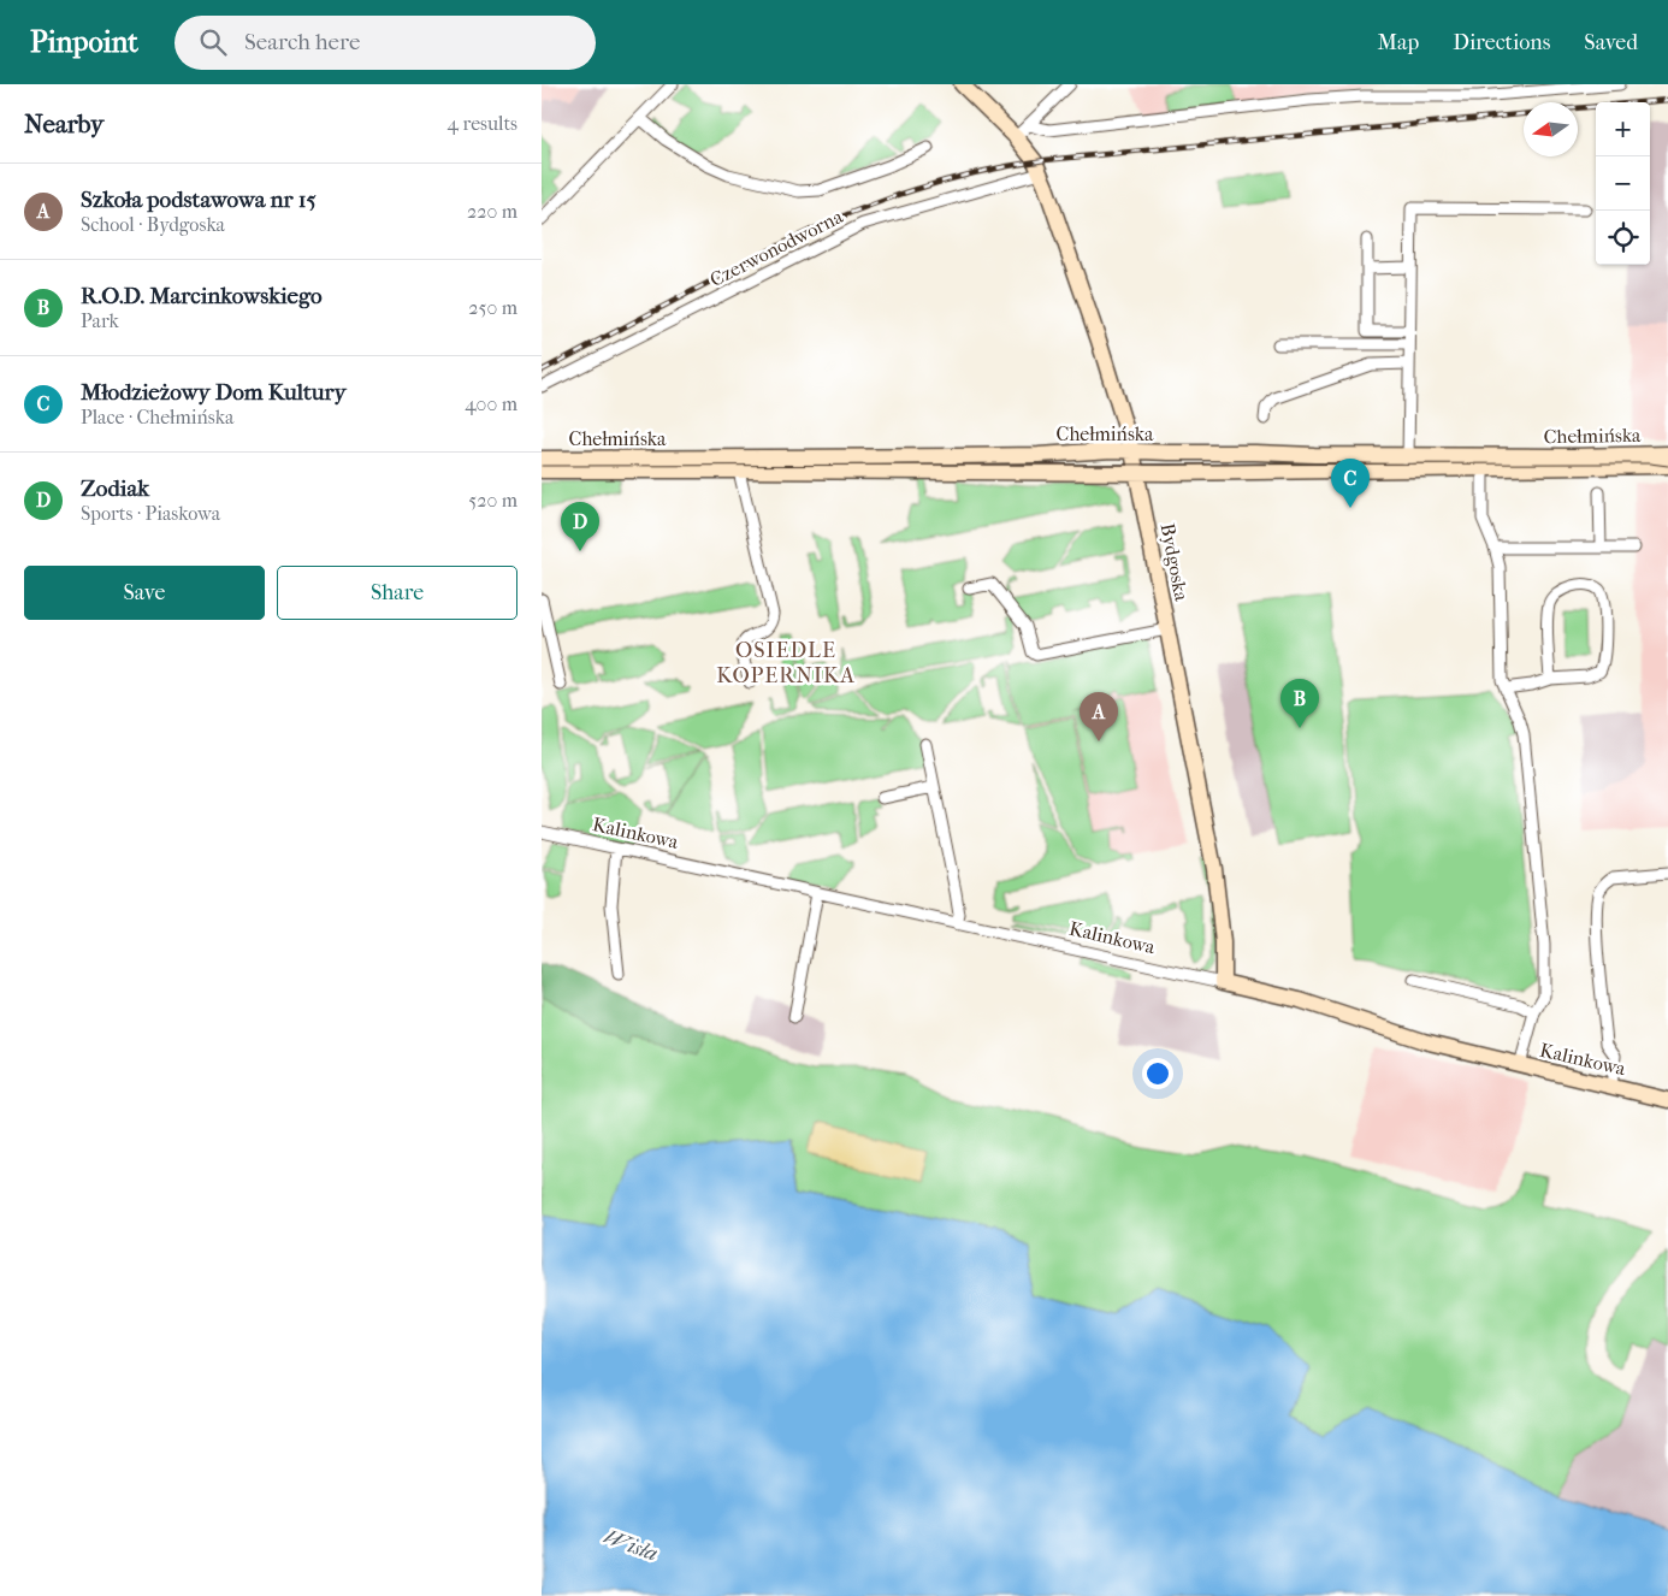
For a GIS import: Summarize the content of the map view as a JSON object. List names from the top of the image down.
{
  "streets": {
    "main road": ["Chełmińska", "Bydgoska", "Kalinkowa"],
    "street": ["Czerwonodworna"]
  },
  "crossings": [
    ["Czerwonodworna", "Bydgoska"],
    ["Chełmińska", "Bydgoska"],
    ["Bydgoska", "Kalinkowa"]
  ],
  "districts": ["OSIEDLE KOPERNIKA"],
  "water": ["Wisła"],
  "north": "left",
  "page": {
    "header": "Pinpoint",
    "search": "Search here",
    "nav": ["Map", "Directions", "Saved"],
    "heading": ["Nearby", "4 results"],
    "map_buttons": ["+", "−"],
    "list": [
      {
        "mark": "A",
        "name": "Szkoła podstawowa nr 15",
        "note": "School · Bydgoska",
        "value": "220 m"
      },
      {
        "mark": "B",
        "name": "R.O.D. Marcinkowskiego",
        "note": "Park",
        "value": "250 m"
      },
      {
        "mark": "C",
        "name": "Młodzieżowy Dom Kultury",
        "note": "Place · Chełmińska",
        "value": "400 m"
      },
      {
        "mark": "D",
        "name": "Zodiak",
        "note": "Sports · Piaskowa",
        "value": "520 m"
      }
    ],
    "pins": [
      "C",
      "D",
      "B",
      "A"
    ],
    "buttons": ["Save", "Share"]
  }
}
